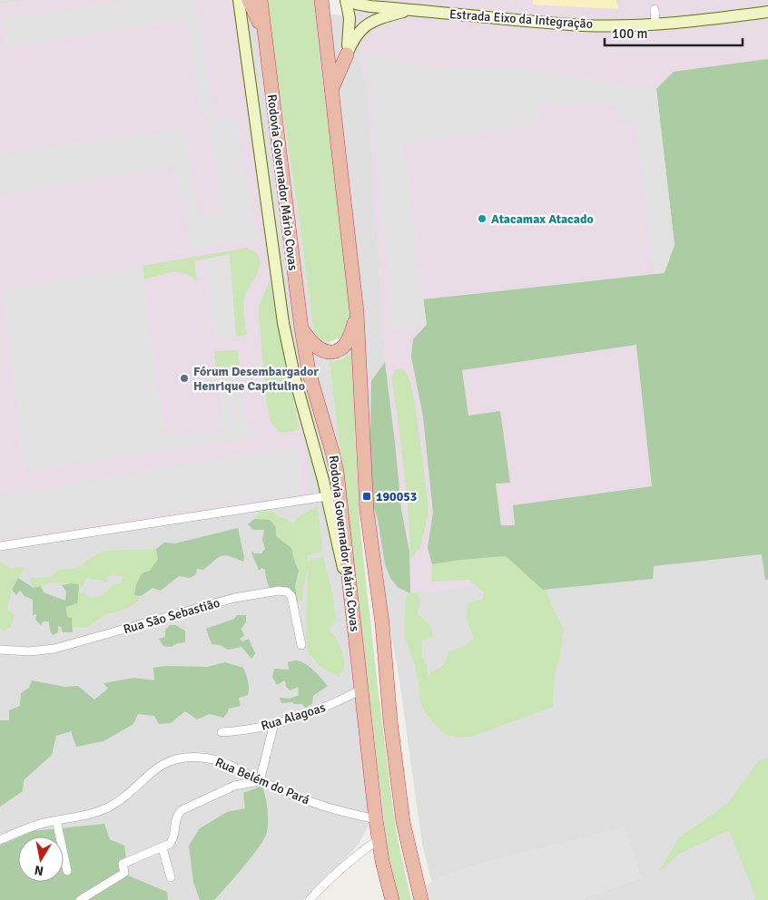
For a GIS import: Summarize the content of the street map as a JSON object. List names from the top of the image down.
{
  "streets": {
    "highway": ["Rodovia Governador Mário Covas"],
    "main road": ["Estrada Eixo da Integração"],
    "street": ["Rua São Sebastião", "Rua Alagoas", "Rua Belém do Pará"]
  },
  "crossings": [
    ["Rodovia Governador Mário Covas", "Rua Alagoas"],
    ["Rodovia Governador Mário Covas", "Rua Belém do Pará"]
  ],
  "places": {
    "other": ["Atacamax Atacado", "Fórum Desembargador Henrique Capitulino"],
    "transit": ["190053"]
  },
  "scale_bar": "100 m",
  "north": "bottom"
}
